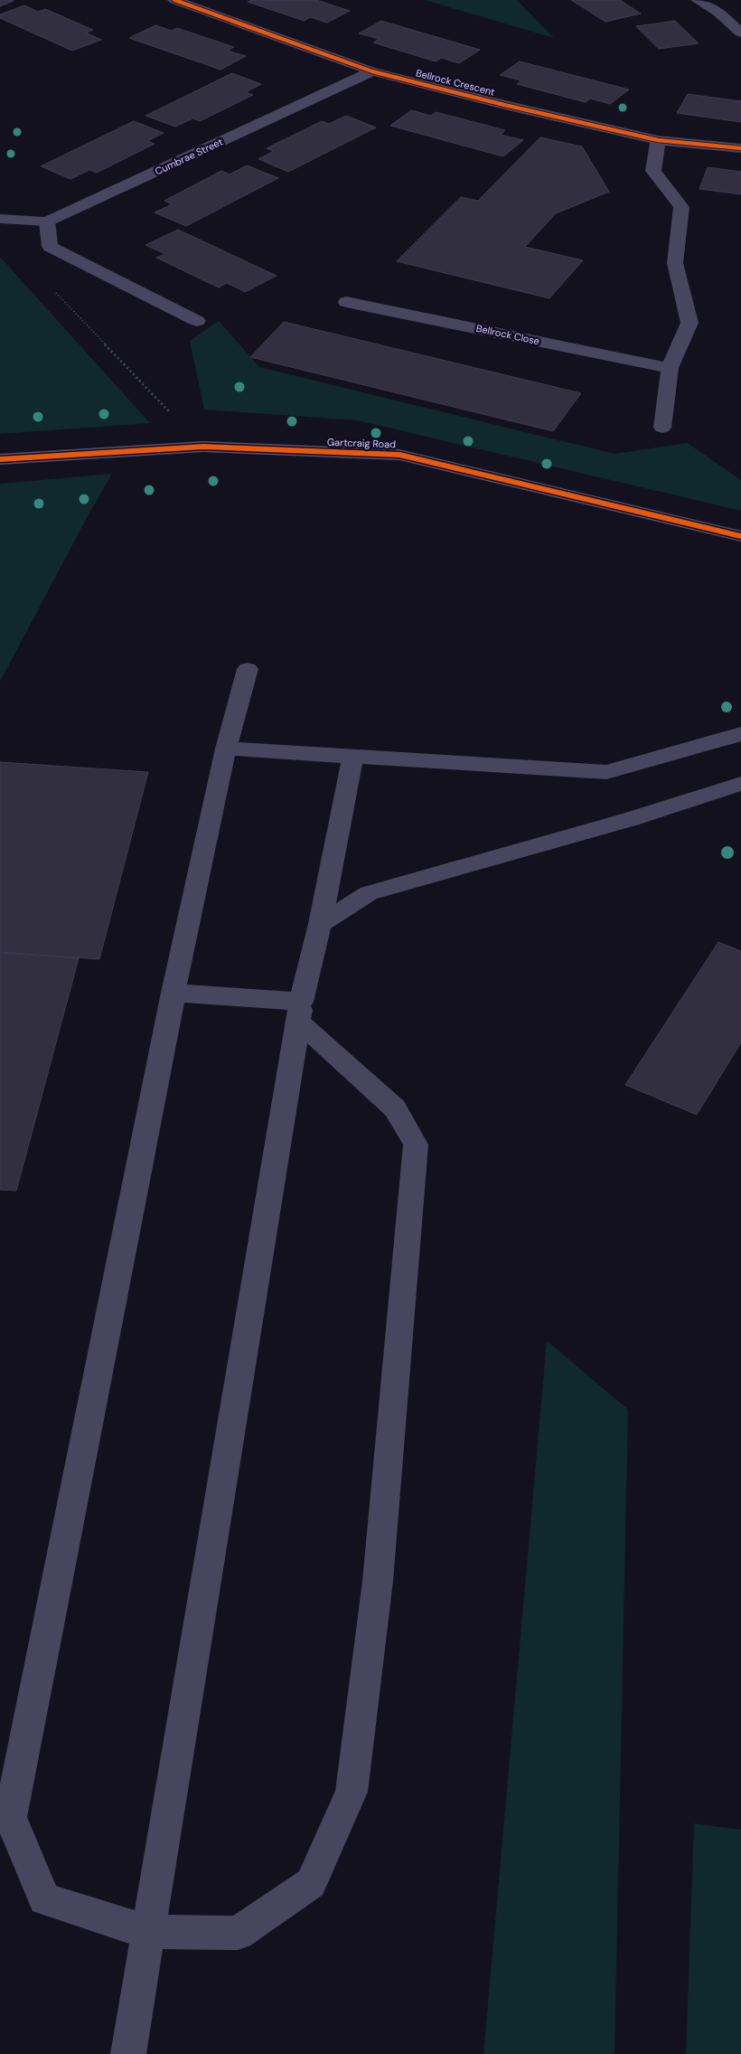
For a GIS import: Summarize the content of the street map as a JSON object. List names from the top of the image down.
{
  "streets": {
    "street": [
      "Bellrock Crescent",
      "Cumbrae Street",
      "Bellrock Close",
      "Gartcraig Road"
    ]
  },
  "crossings": [
    ["Bellrock Crescent", "Cumbrae Street"]
  ]
}
